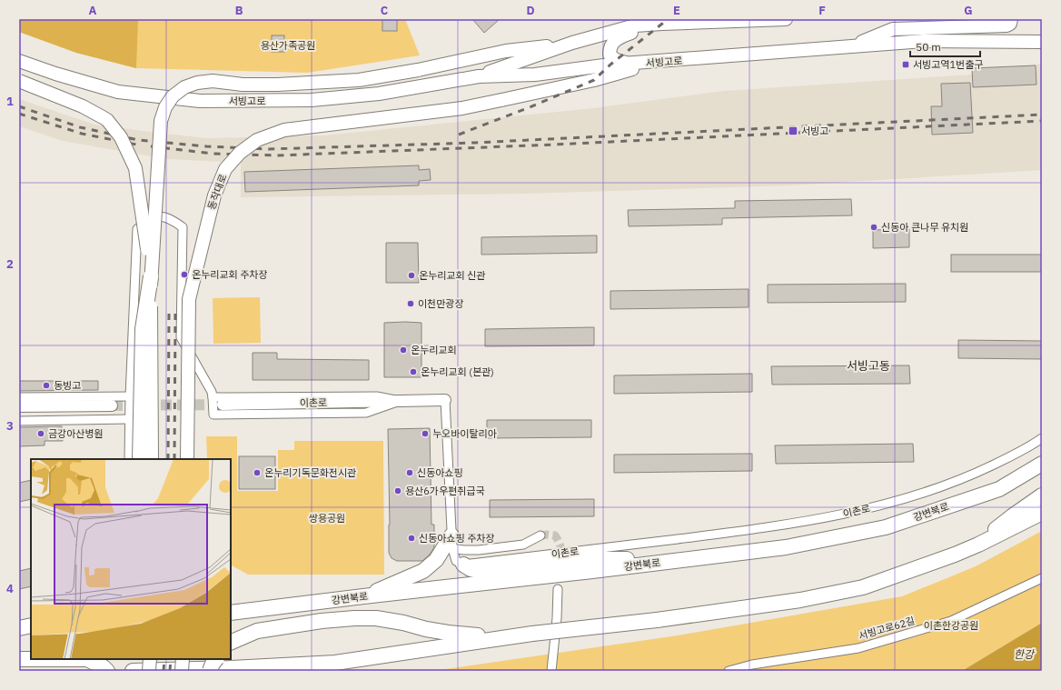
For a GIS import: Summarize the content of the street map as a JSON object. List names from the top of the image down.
{
  "streets": {
    "highway": ["강변북로"],
    "main road": ["서빙고로", "동작대로"],
    "street": ["이촌로", "서빙고로62길"]
  },
  "crossings": [
    ["서빙고로", "동작대로"]
  ],
  "districts": ["서빙고동"],
  "water": ["한강"],
  "parks": ["용산가족공원", "쌍용공원", "이촌한강공원"],
  "places": {
    "transit": ["서빙고역1번출구", "서빙고"],
    "other": [
      "신동아 큰나무 유치원",
      "온누리교회 주차장",
      "온누리교회 신관",
      "이천만광장",
      "온누리교회",
      "온누리교회 (본관)",
      "동빙고",
      "금강아산병원",
      "누오바이탈리아",
      "온누리기독문화전시관",
      "신동아쇼핑",
      "용산6가우편취급국",
      "신동아쇼핑 주차장"
    ]
  },
  "scale_bar": "50 m",
  "grid": {
    "columns": [
      "A",
      "B",
      "C",
      "D",
      "E",
      "F",
      "G"
    ],
    "rows": [
      "1",
      "2",
      "3",
      "4"
    ]
  }
}
